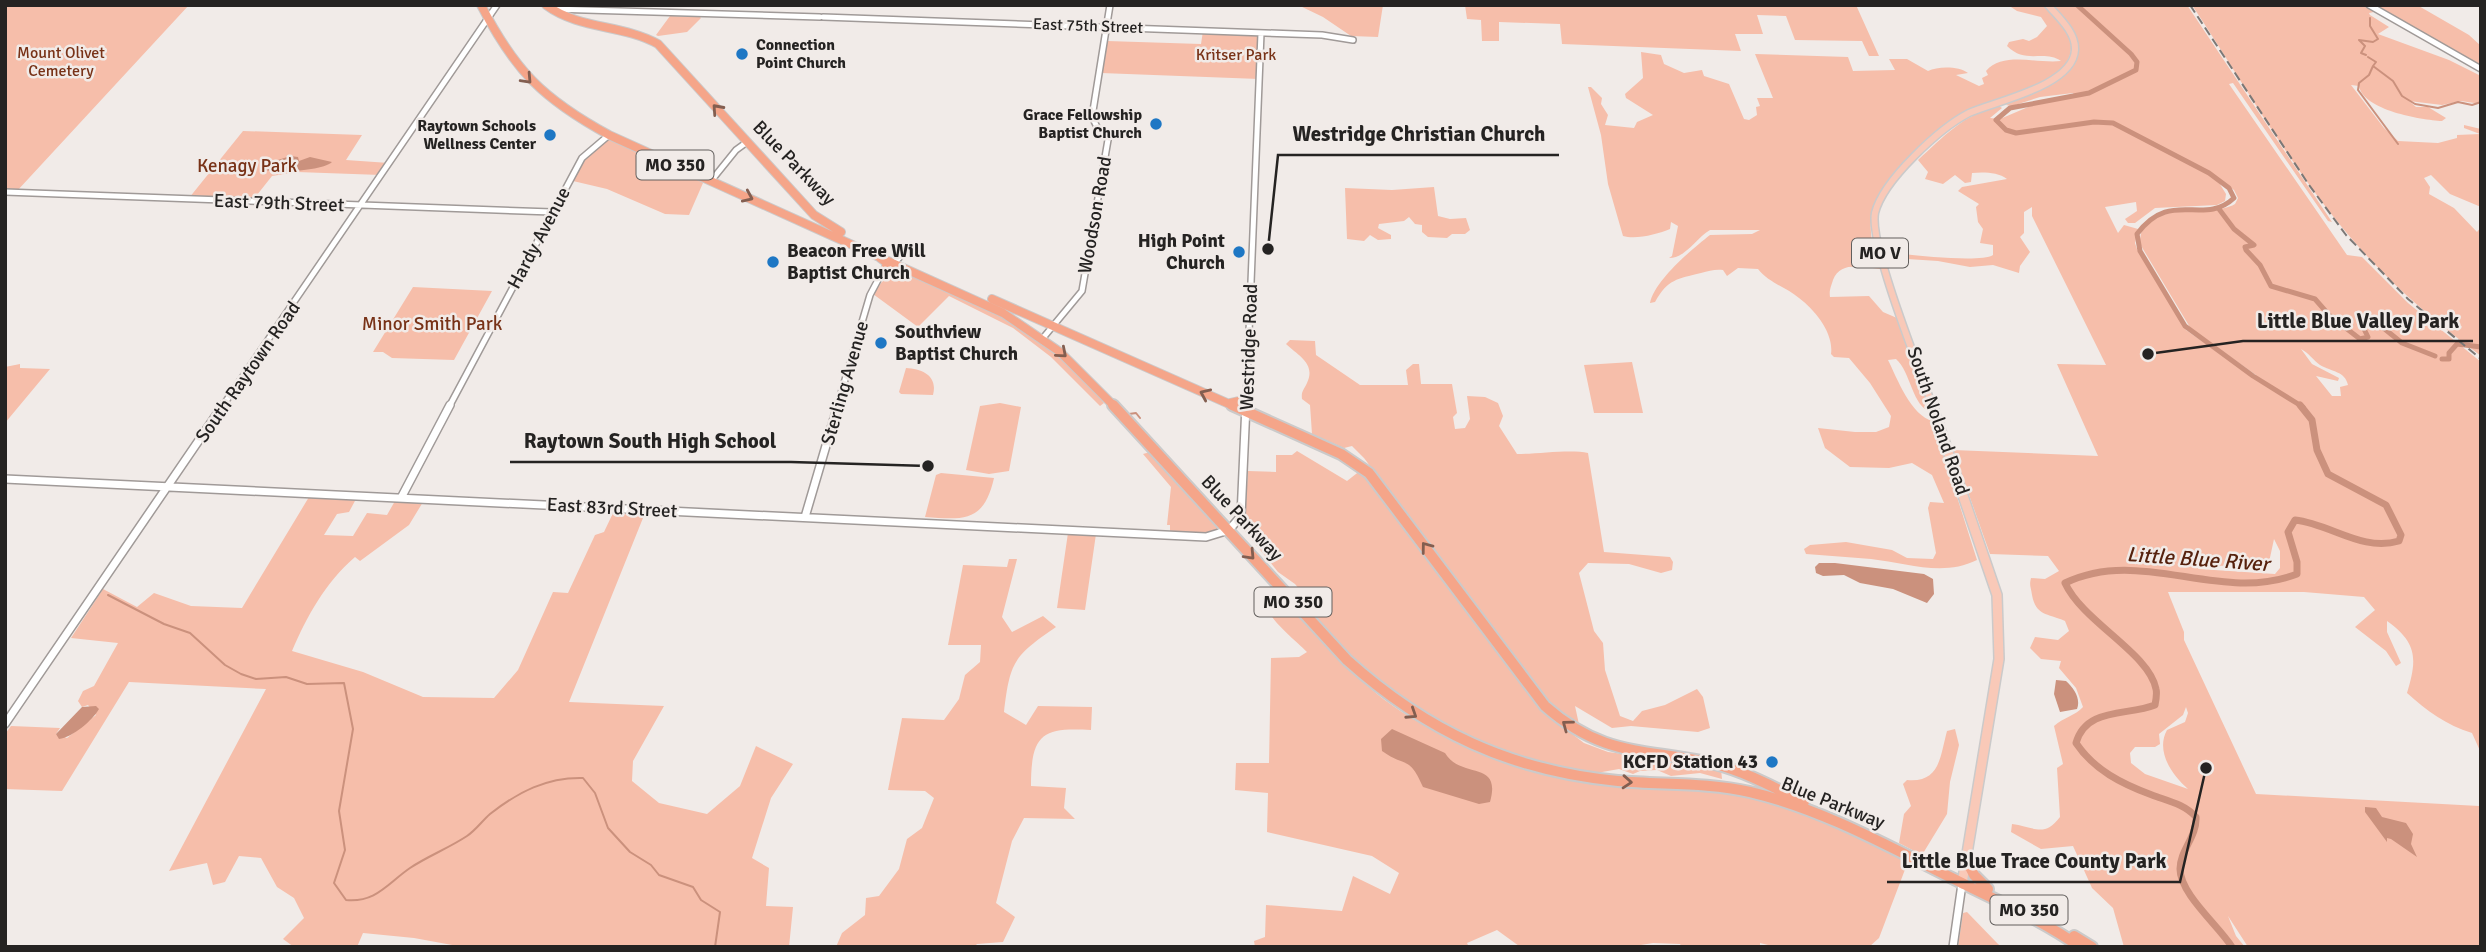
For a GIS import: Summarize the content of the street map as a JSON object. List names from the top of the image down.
{
  "streets": {
    "highway": ["Blue Parkway", "MO 350"],
    "main road": ["MO V", "South Noland Road"],
    "street": [
      "East 75th Street",
      "East 79th Street",
      "Woodson Road",
      "Hardy Avenue",
      "Westridge Road",
      "South Raytown Road",
      "Sterling Avenue",
      "East 83rd Street"
    ]
  },
  "crossings": [
    ["East 75th Street", "Blue Parkway"],
    ["East 75th Street", "Woodson Road"],
    ["East 75th Street", "Westridge Road"],
    ["Blue Parkway", "Woodson Road"],
    ["Blue Parkway", "Hardy Avenue"],
    ["Blue Parkway", "Westridge Road"],
    ["Blue Parkway", "South Raytown Road"],
    ["Blue Parkway", "South Noland Road"],
    ["Blue Parkway", "East 83rd Street"],
    ["East 79th Street", "Hardy Avenue"],
    ["East 79th Street", "South Raytown Road"],
    ["Hardy Avenue", "East 83rd Street"],
    ["Westridge Road", "East 83rd Street"],
    ["South Raytown Road", "East 83rd Street"],
    ["Sterling Avenue", "East 83rd Street"]
  ],
  "water": ["Little Blue River"],
  "parks": [
    "Mount Olivet Cemetery",
    "Kritser Park",
    "Kenagy Park",
    "Minor Smith Park"
  ],
  "places": [
    "Connection Point Church",
    "Grace Fellowship Baptist Church",
    "Raytown Schools Wellness Center",
    "Westridge Christian Church",
    "High Point Church",
    "Beacon Free Will Baptist Church",
    "Southview Baptist Church",
    "Little Blue Valley Park",
    "Raytown South High School",
    "KCFD Station 43",
    "Little Blue Trace County Park"
  ]
}
